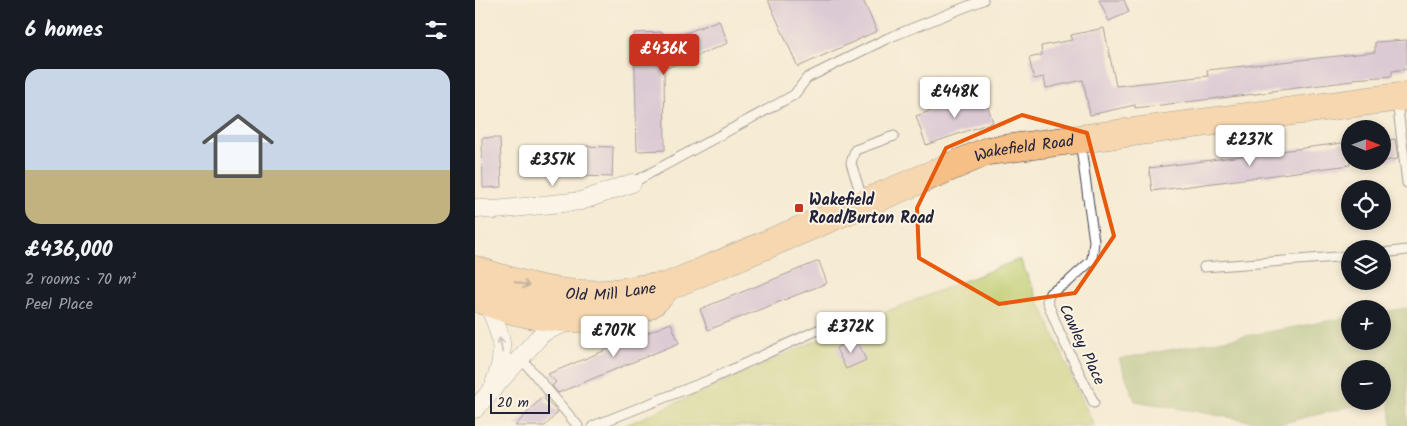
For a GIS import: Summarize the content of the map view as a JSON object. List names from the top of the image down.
{
  "streets": {
    "main road": ["Wakefield Road", "Old Mill Lane"],
    "lane": ["Cawley Place"]
  },
  "crossings": [
    ["Wakefield Road", "Old Mill Lane"],
    ["Wakefield Road", "Cawley Place"]
  ],
  "places": {
    "transit": ["Wakefield Road/Burton Road"]
  },
  "scale_bar": "20 m",
  "north": "right",
  "page": {
    "heading": "6 homes",
    "price": [
      "£436K",
      "£448K",
      "£237K",
      "£357K",
      "£372K",
      "£707K"
    ],
    "list": [
      {
        "name": "£436,000",
        "note": "2 rooms · 70 m² · Peel Place"
      }
    ],
    "map_buttons": ["+", "−"],
    "scale": "20 m"
  }
}
